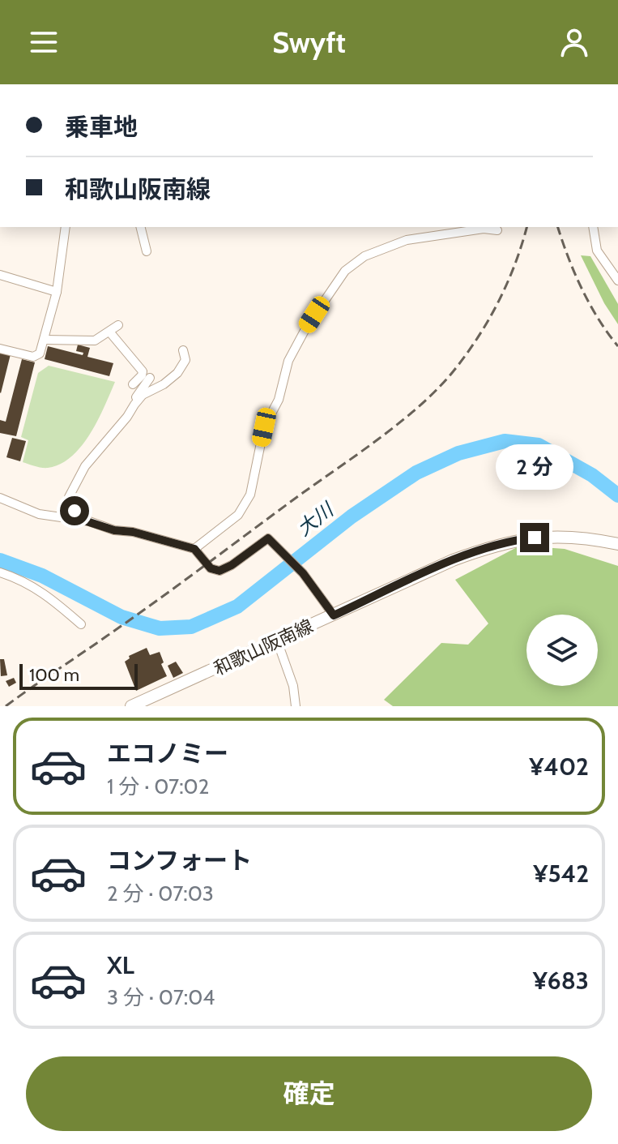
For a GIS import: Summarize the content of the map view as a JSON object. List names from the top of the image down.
{
  "streets": {
    "main road": ["和歌山阪南線"]
  },
  "water": ["大川"],
  "scale_bar": "100 m",
  "page": {
    "header": "Swyft",
    "banner": ["乗車地", "和歌山阪南線"],
    "bubble": "2 分",
    "scale": "100 m",
    "list": [
      {
        "name": "エコノミー",
        "note": "1 分 · 07:02",
        "value": "¥402"
      },
      {
        "name": "コンフォート",
        "note": "2 分 · 07:03",
        "value": "¥542"
      },
      {
        "name": "XL",
        "note": "3 分 · 07:04",
        "value": "¥683"
      }
    ],
    "buttons": "確定"
  }
}
